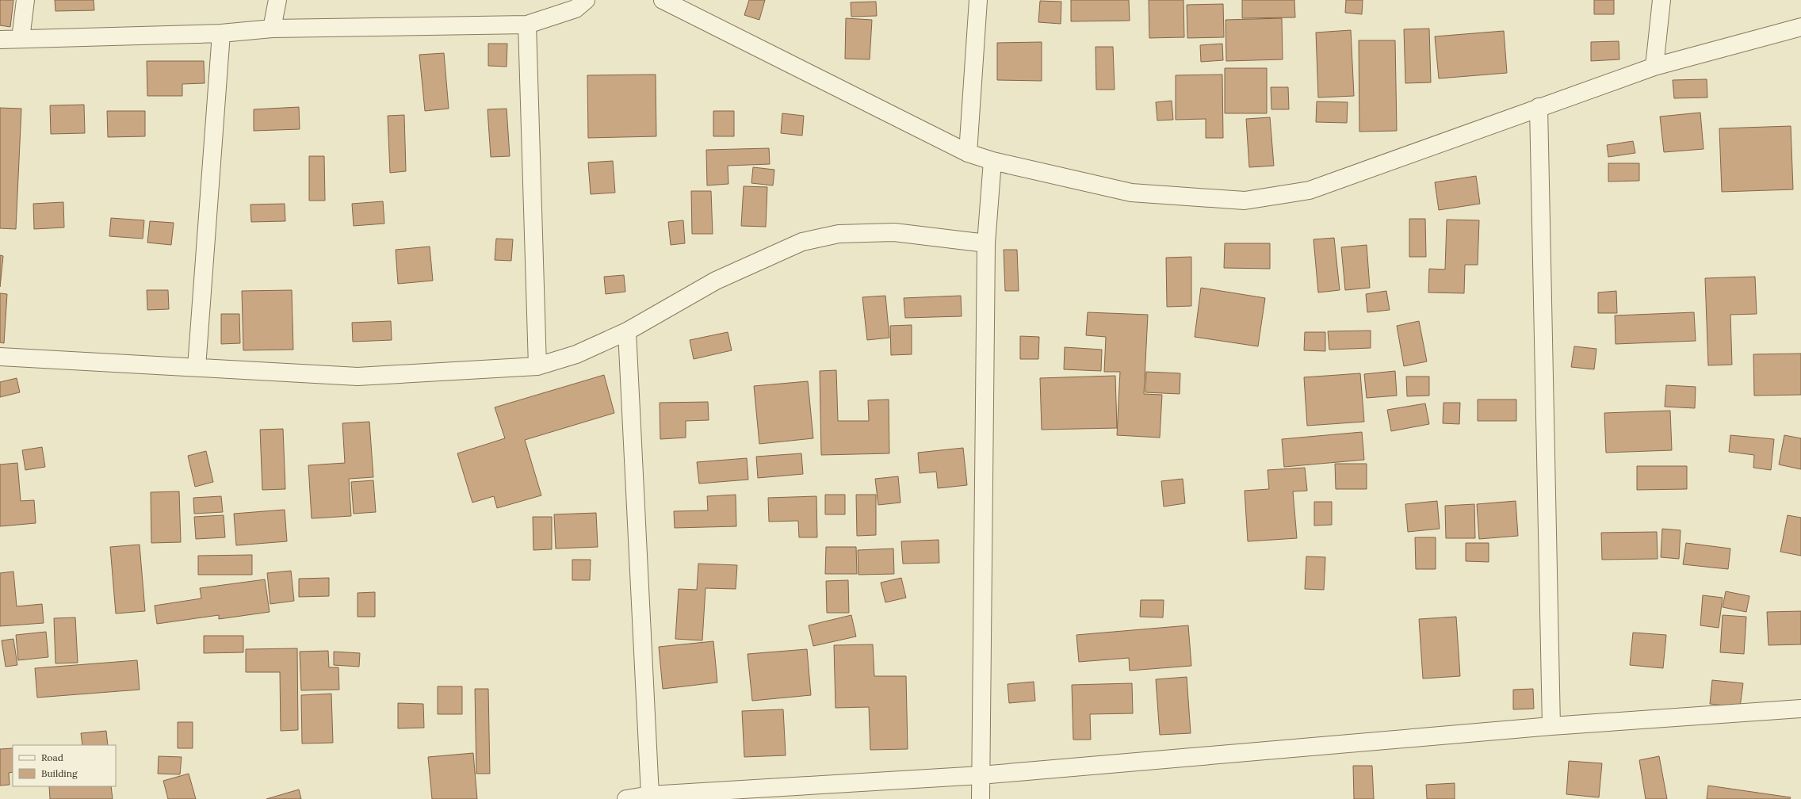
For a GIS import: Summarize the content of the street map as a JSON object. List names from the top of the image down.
{
  "legend": ["Road", "Building"]
}
